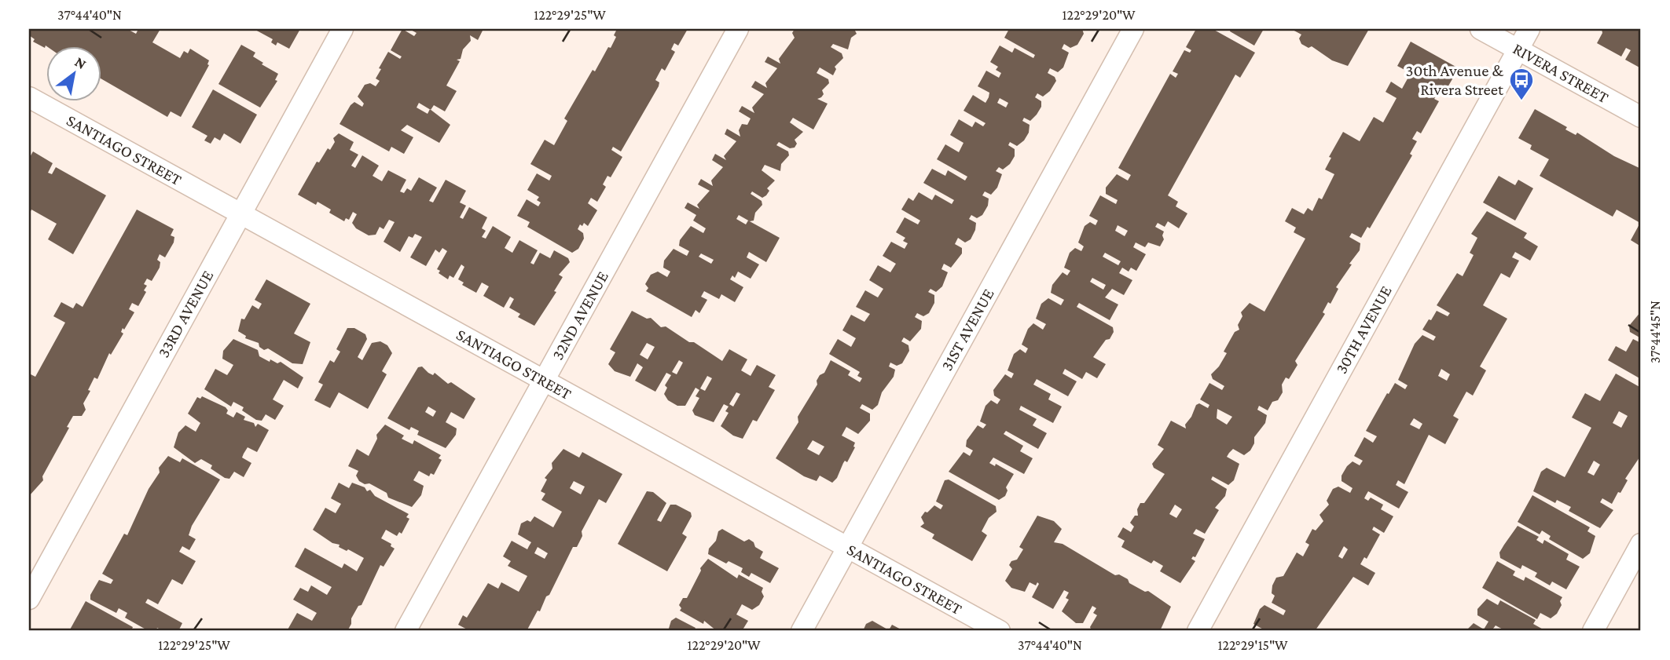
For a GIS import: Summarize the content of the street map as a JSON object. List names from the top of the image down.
{
  "streets": {
    "street": [
      "RIVERA STREET",
      "SANTIAGO STREET",
      "33RD AVENUE",
      "32ND AVENUE",
      "31ST AVENUE",
      "30TH AVENUE"
    ]
  },
  "crossings": [
    ["RIVERA STREET", "30TH AVENUE"],
    ["SANTIAGO STREET", "33RD AVENUE"],
    ["SANTIAGO STREET", "32ND AVENUE"],
    ["SANTIAGO STREET", "31ST AVENUE"]
  ],
  "places": {
    "bus stop": ["30th Avenue & Rivera Street"]
  },
  "north": "top right",
  "coordinates": [
    "37°44'40\"N",
    "122°29'25\"W",
    "122°29'20\"W",
    "37°44'45\"N",
    "122°29'15\"W"
  ]
}
